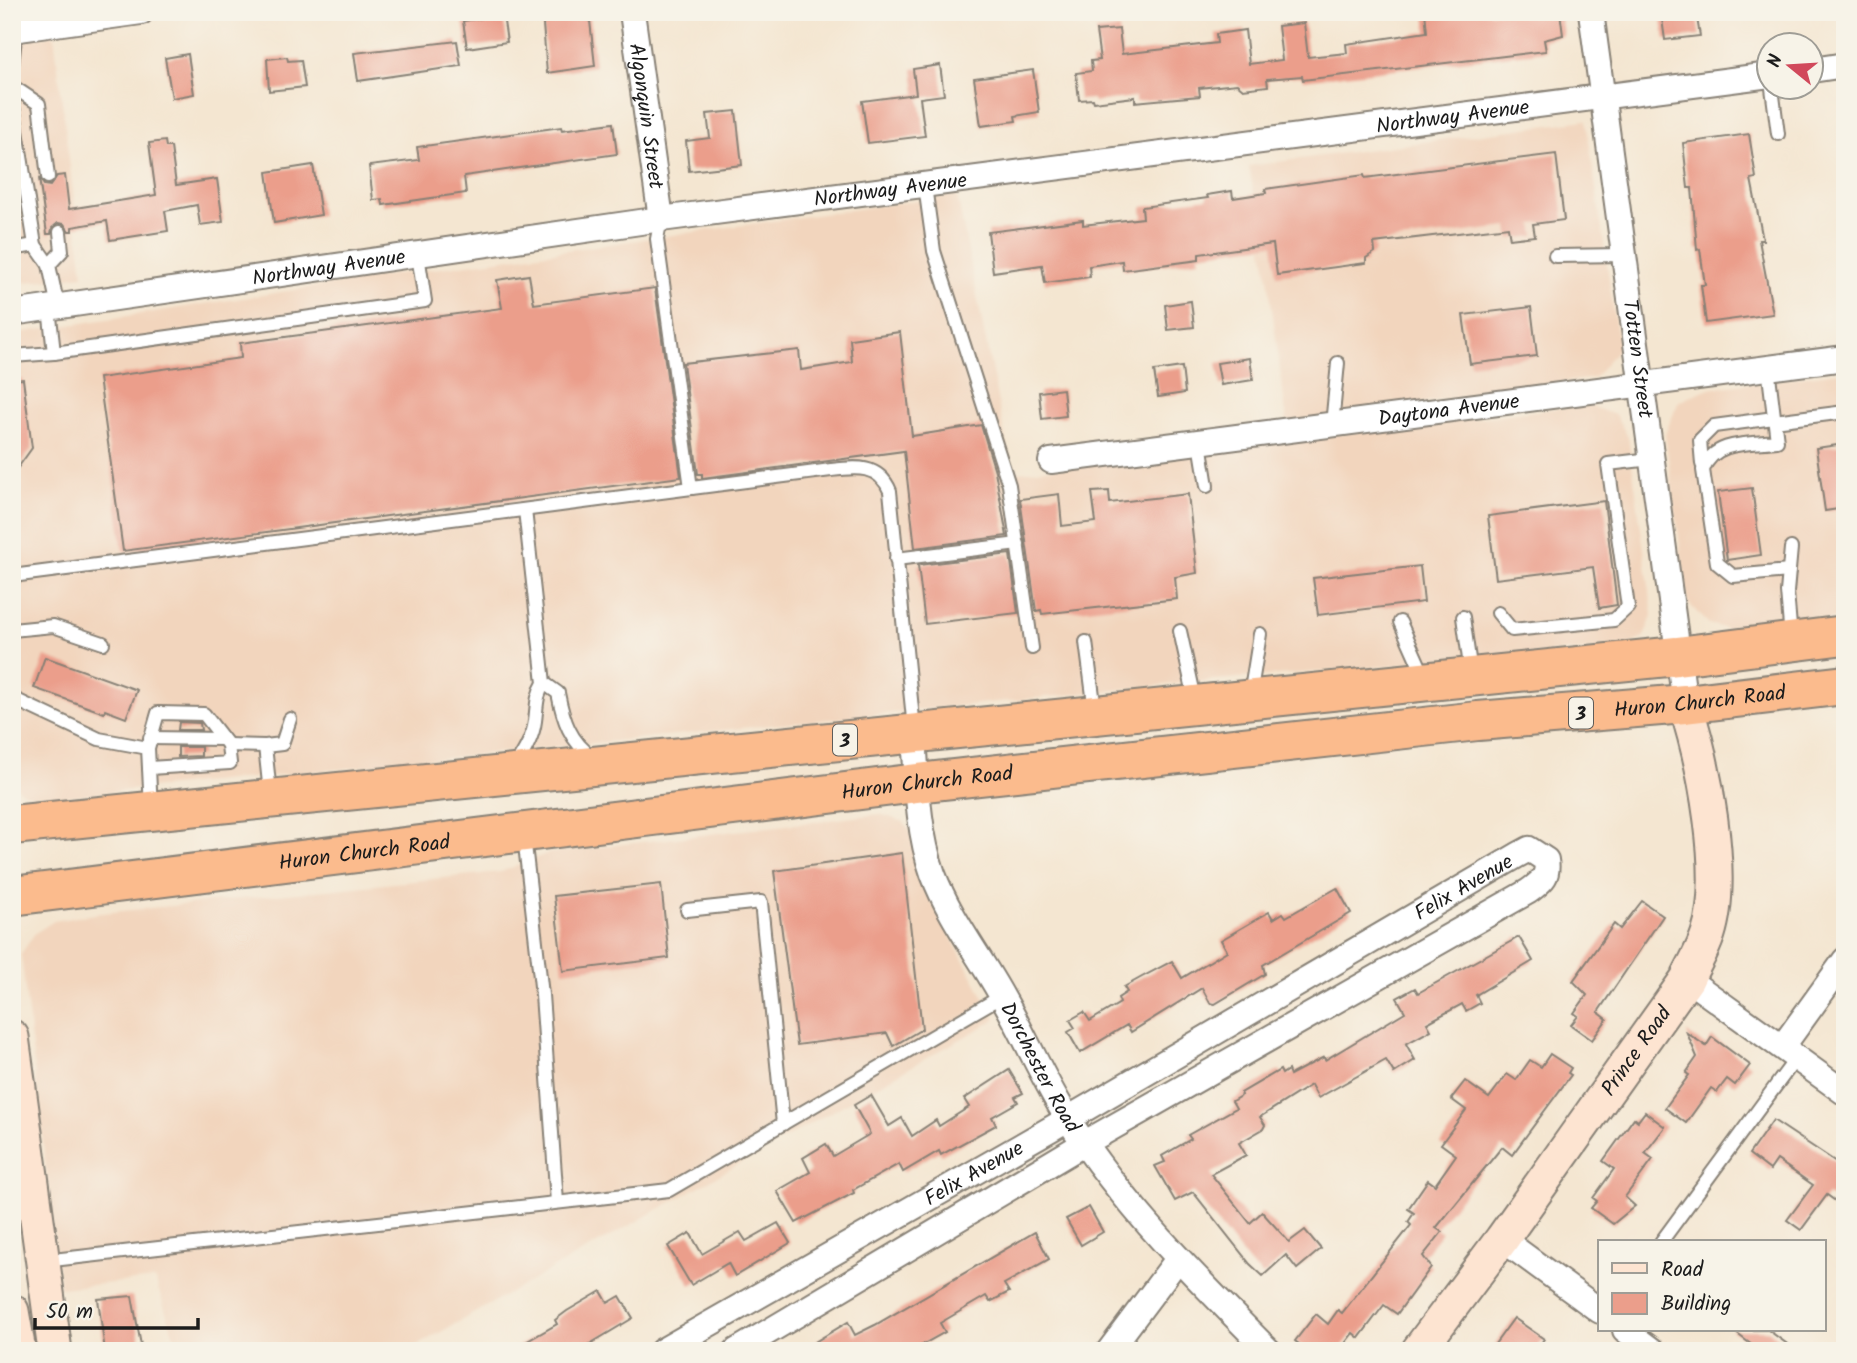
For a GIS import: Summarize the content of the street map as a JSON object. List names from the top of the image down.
{
  "streets": {
    "highway": ["Huron Church Road", "3"],
    "street": [
      "Algonquin Street",
      "Northway Avenue",
      "Totten Street",
      "Daytona Avenue",
      "Felix Avenue",
      "Prince Road",
      "Dorchester Road"
    ]
  },
  "crossings": [
    ["Algonquin Street", "Northway Avenue"],
    ["Northway Avenue", "Totten Street"],
    ["Totten Street", "Daytona Avenue"],
    ["Totten Street", "Huron Church Road"],
    ["Totten Street", "3"],
    ["Totten Street", "Prince Road"],
    ["Huron Church Road", "Prince Road"],
    ["Huron Church Road", "Dorchester Road"],
    ["3", "Dorchester Road"],
    ["Felix Avenue", "Dorchester Road"]
  ],
  "legend": ["Road", "Building"],
  "scale_bar": "50 m",
  "north": "left"
}
